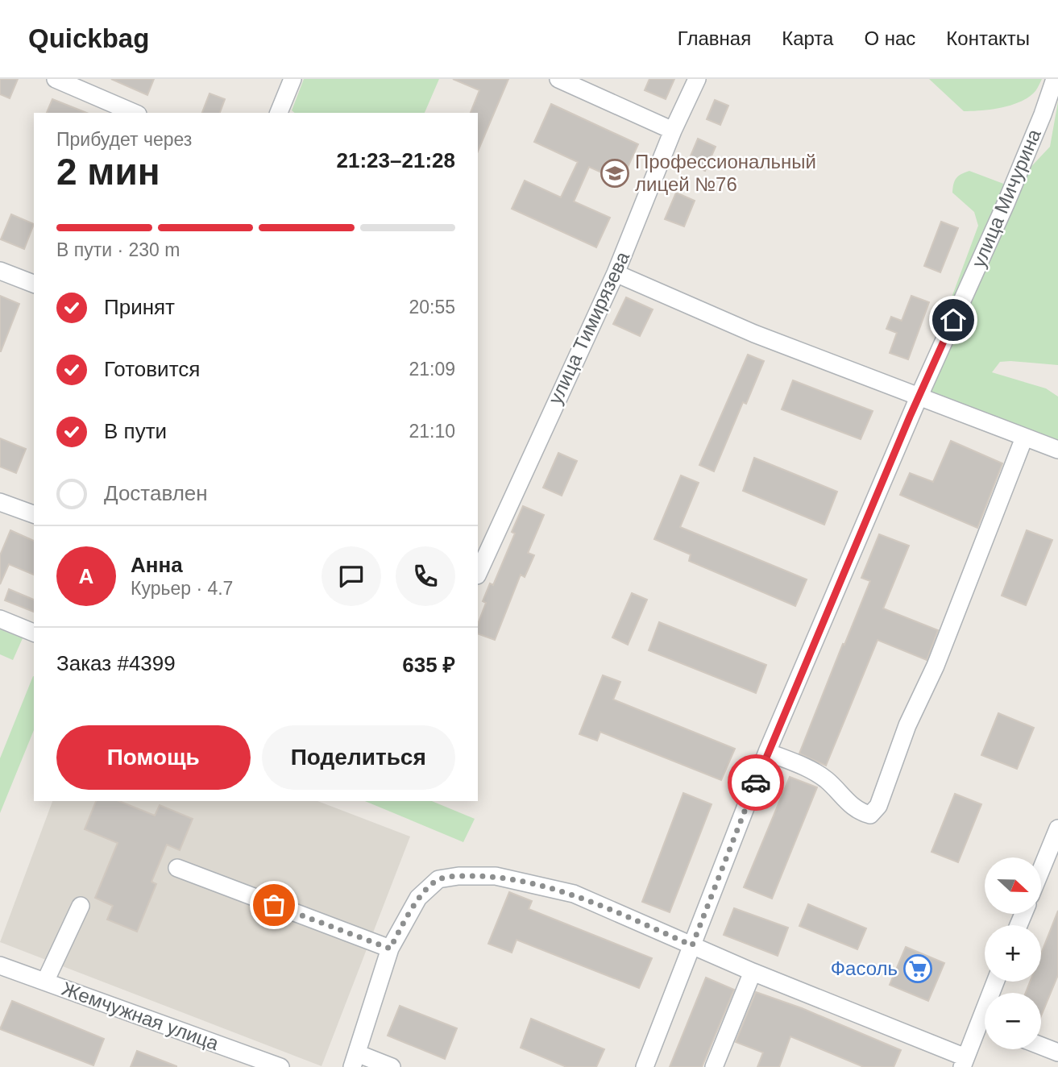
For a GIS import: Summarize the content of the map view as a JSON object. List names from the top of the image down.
{
  "streets": {
    "street": ["улица Мичурина", "улица Тимирязева", "Жемчужная улица"]
  },
  "places": {
    "school or university": ["Профессиональный лицей №76"],
    "supermarket": ["Фасоль"]
  },
  "north": "right",
  "page": {
    "header": "Quickbag",
    "nav": [
      "Главная",
      "Карта",
      "О нас",
      "Контакты"
    ],
    "heading": ["2 мин", "Прибудет через", "21:23–21:28"],
    "panel": [
      "Анна",
      "Курьер · 4.7",
      "Заказ #4399",
      "635 ₽"
    ],
    "bar": "В пути · 230 m",
    "list": [
      ["Принят", "20:55"],
      ["Готовится", "21:09"],
      ["В пути", "21:10"],
      "Доставлен"
    ],
    "round": "А",
    "buttons": ["Помощь", "Поделиться"],
    "map_buttons": ["+", "−"]
  }
}
